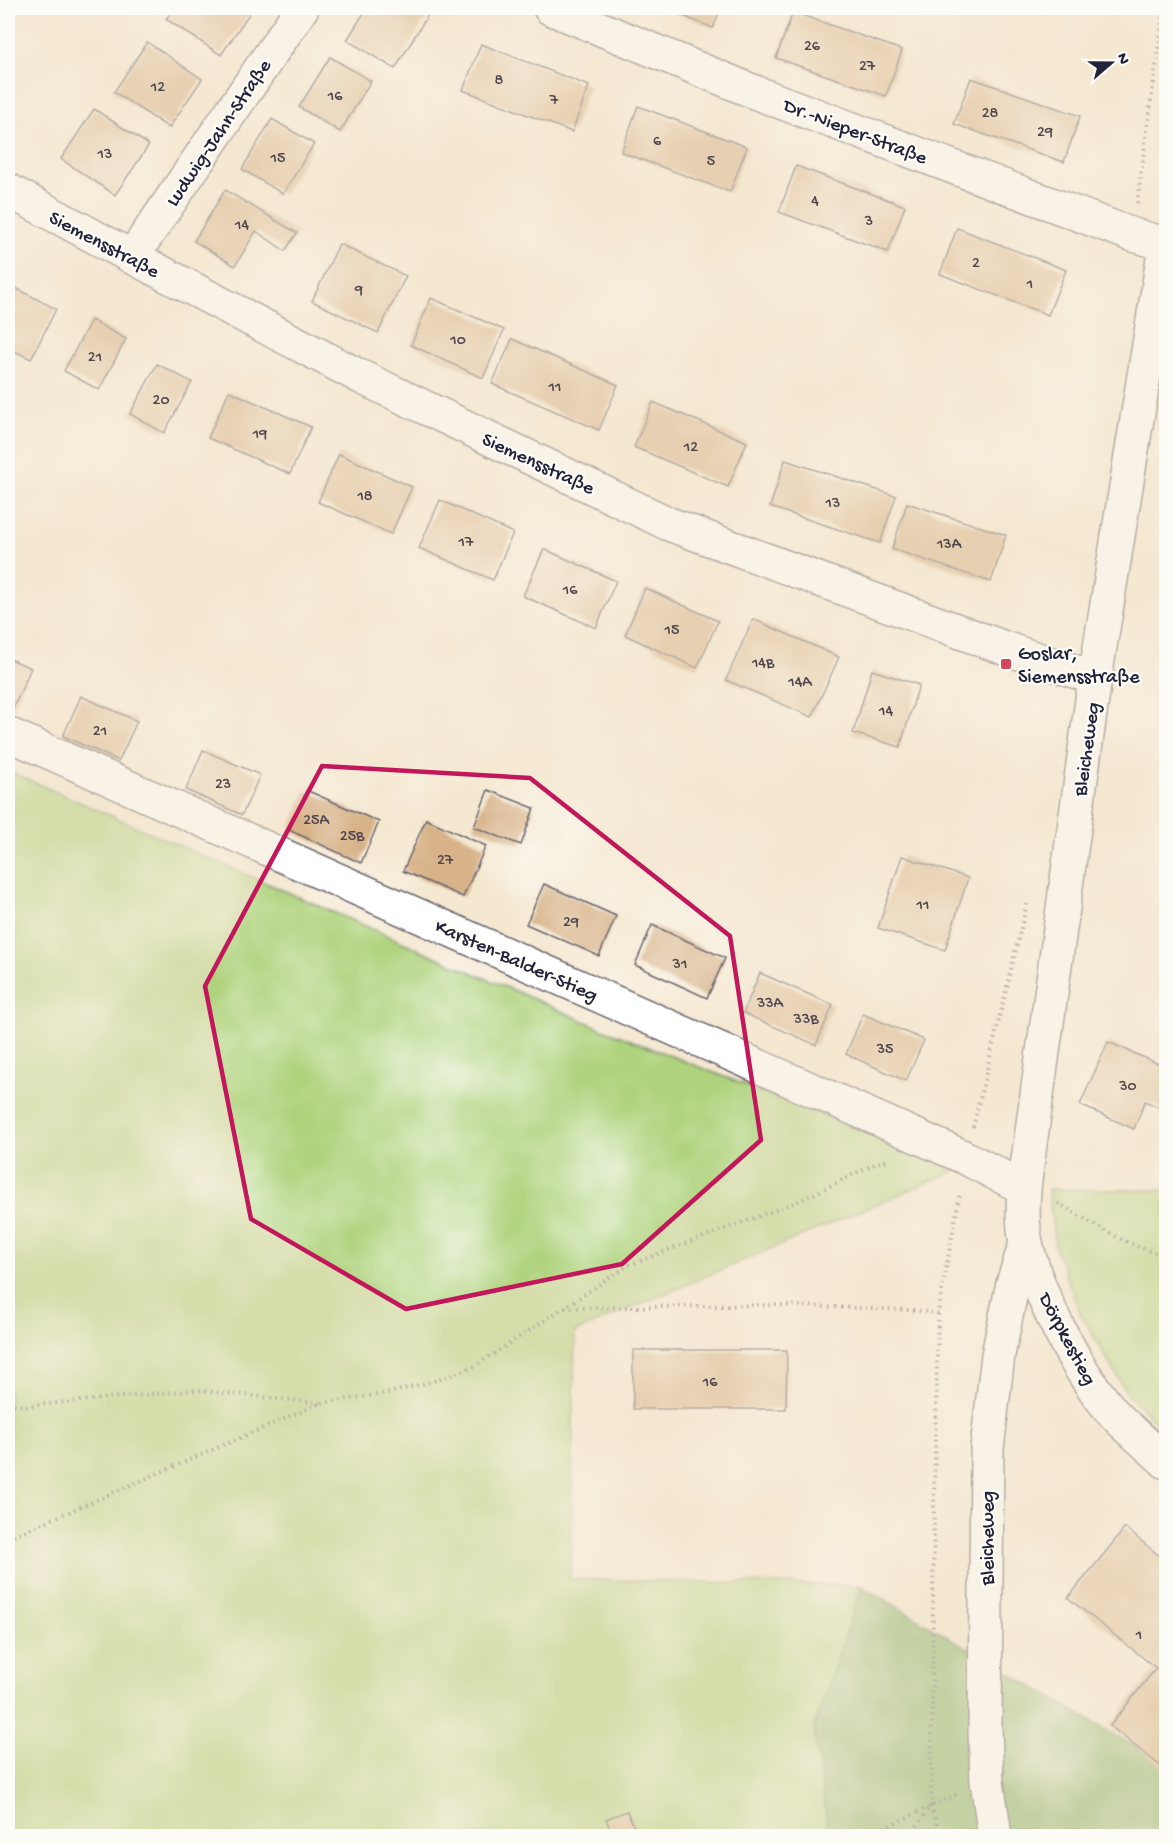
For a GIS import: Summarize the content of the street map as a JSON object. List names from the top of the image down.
{
  "streets": {
    "street": [
      "Dr.-Nieper-Straße",
      "Ludwig-Jahn-Straße",
      "Siemensstraße",
      "Bleicheweg",
      "Karsten-Balder-Stieg",
      "Dörpkestieg"
    ]
  },
  "crossings": [
    ["Dr.-Nieper-Straße", "Bleicheweg"],
    ["Ludwig-Jahn-Straße", "Siemensstraße"],
    ["Siemensstraße", "Bleicheweg"],
    ["Bleicheweg", "Karsten-Balder-Stieg"],
    ["Bleicheweg", "Dörpkestieg"],
    ["Karsten-Balder-Stieg", "Dörpkestieg"]
  ],
  "places": {
    "transit": ["Goslar, Siemensstraße"]
  },
  "house_numbers": [
    "26",
    "27",
    "8",
    "12",
    "16",
    "7",
    "28",
    "29",
    "6",
    "13",
    "15",
    "5",
    "4",
    "3",
    "14",
    "2",
    "1",
    "9",
    "10",
    "21",
    "11",
    "20",
    "19",
    "12",
    "18",
    "13",
    "17",
    "13A",
    "16",
    "15",
    "14B",
    "14A",
    "14",
    "21",
    "23",
    "25A",
    "25B",
    "27",
    "11",
    "29",
    "31",
    "33A",
    "33B",
    "35",
    "30",
    "16",
    "1"
  ],
  "north": "right"
}
